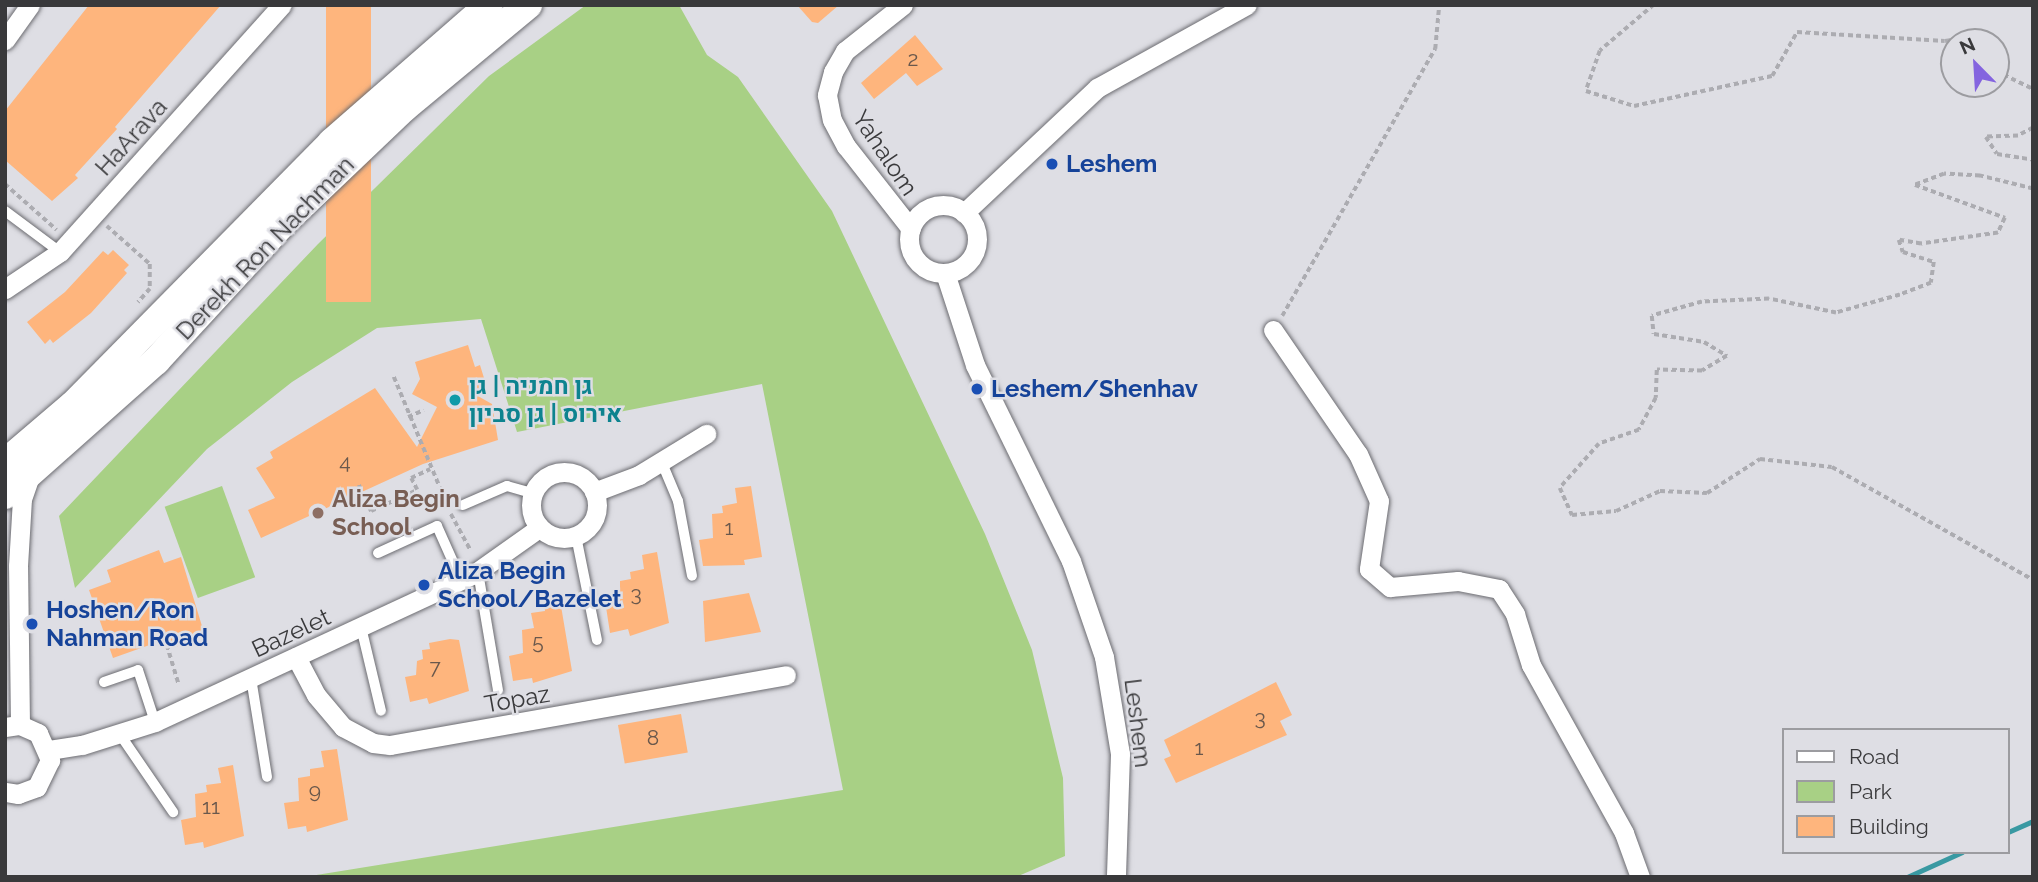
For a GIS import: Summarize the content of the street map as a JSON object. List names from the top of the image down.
{
  "streets": {
    "main road": ["Derekh Ron Nachman"],
    "street": [
      "HaArava",
      "Yahalom",
      "Bazelet",
      "Topaz",
      "Leshem"
    ]
  },
  "crossings": [
    ["Yahalom", "Leshem"],
    ["Bazelet", "Topaz"]
  ],
  "places": [
    "Leshem",
    "Leshem/Shenhav",
    "גן חמניה | גן אירוס | גן סביון",
    "Aliza Begin School",
    "Aliza Begin School/Bazelet",
    "Hoshen/Ron Nahman Road"
  ],
  "house_numbers": [
    "2",
    "4",
    "1",
    "3",
    "5",
    "7",
    "3",
    "8",
    "1",
    "9",
    "11"
  ],
  "legend": ["Road", "Park", "Building"],
  "north": "top left"
}
